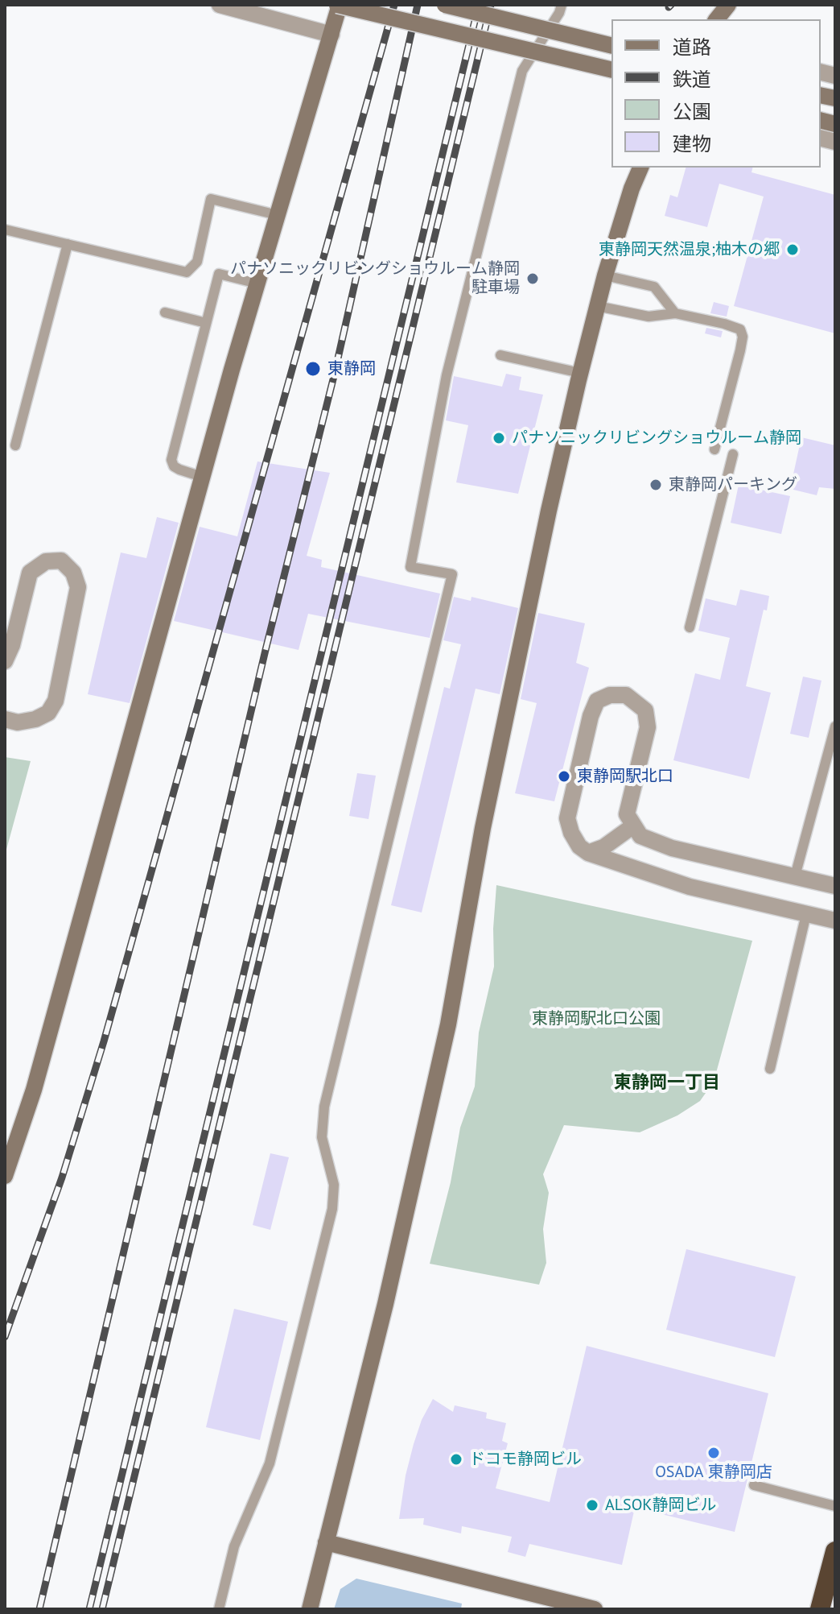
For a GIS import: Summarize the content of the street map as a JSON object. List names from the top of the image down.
{
  "districts": ["東静岡一丁目"],
  "parks": ["東静岡駅北口公園"],
  "places": [
    "東静岡天然温泉;柚木の郷",
    "パナソニックリビングショウルーム静岡 駐車場",
    "東静岡",
    "パナソニックリビングショウルーム静岡",
    "東静岡パーキング",
    "東静岡駅北口",
    "OSADA 東静岡店",
    "ドコモ静岡ビル",
    "ALSOK静岡ビル"
  ],
  "legend": [
    "道路",
    "鉄道",
    "公園",
    "建物"
  ]
}
